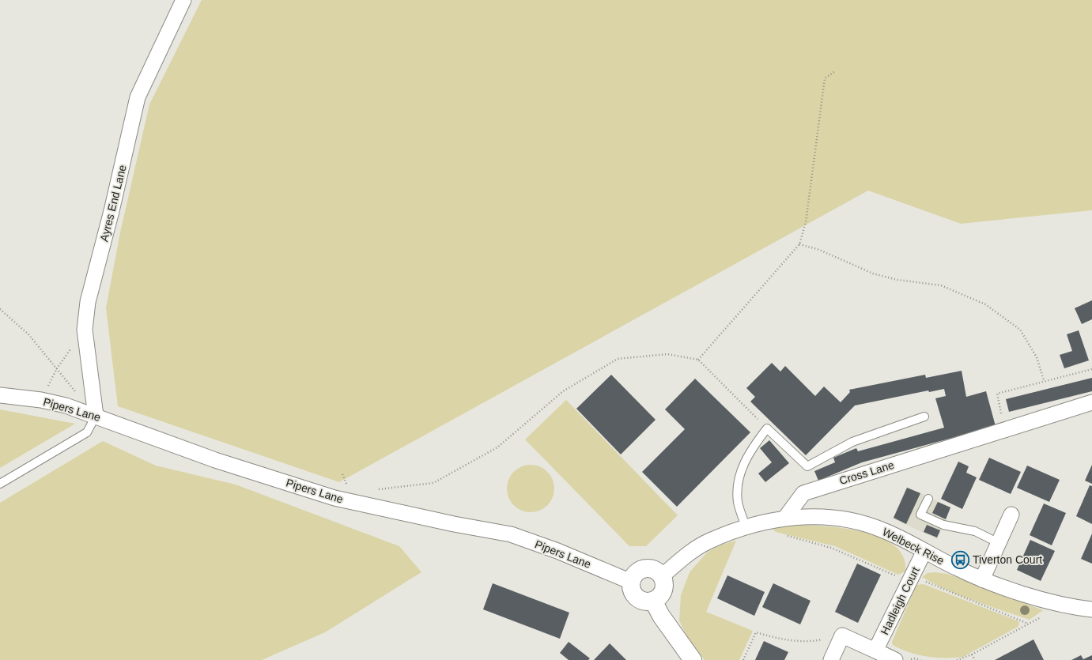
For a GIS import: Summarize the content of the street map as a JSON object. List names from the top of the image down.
{
  "streets": {
    "street": [
      "Ayres End Lane",
      "Pipers Lane",
      "Cross Lane",
      "Welbeck Rise",
      "Hadleigh Court"
    ]
  },
  "crossings": [
    ["Ayres End Lane", "Pipers Lane"],
    ["Cross Lane", "Welbeck Rise"],
    ["Welbeck Rise", "Hadleigh Court"]
  ],
  "places": {
    "bus stop": ["Tiverton Court"]
  }
}
